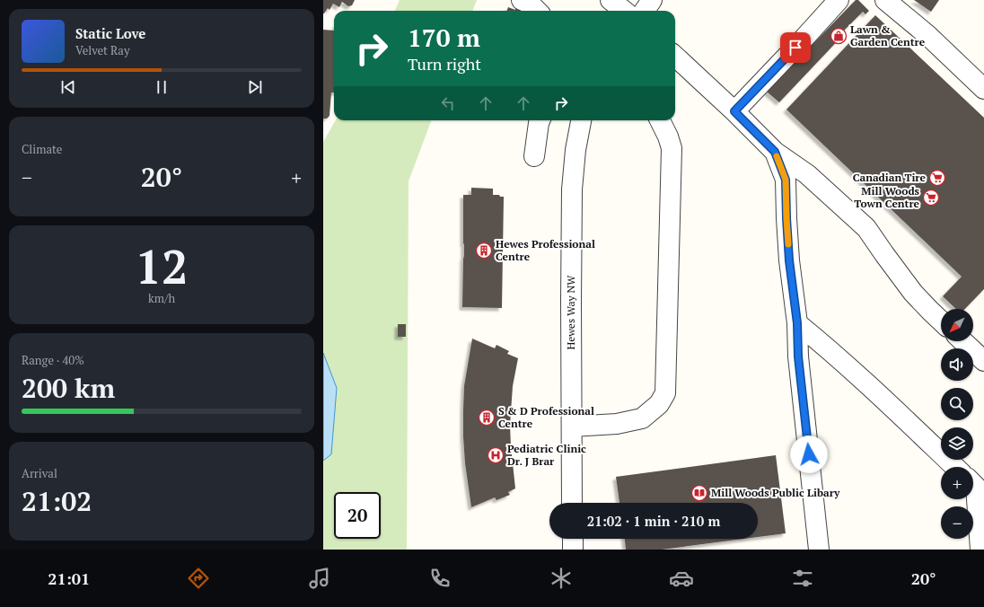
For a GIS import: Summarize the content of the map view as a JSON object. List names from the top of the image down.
{
  "streets": {
    "street": ["Hewes Way NW"]
  },
  "places": {
    "shop": ["Lawn & Garden Centre"],
    "supermarket": ["Canadian Tire", "Mill Woods Town Centre"],
    "building": ["Hewes Professional Centre", "S & D Professional Centre"],
    "hospital": ["Pediatric Clinic Dr. J Brar"],
    "library": ["Mill Woods Public Libary"]
  },
  "north": "bottom left",
  "page": {
    "turn": ["170 m", "Turn right"],
    "song": ["Static Love", "Velvet Ray"],
    "tile": [
      "Climate",
      ["12", "km/h"],
      ["Range · 40%", "200 km"],
      ["Arrival", "21:02"]
    ],
    "heat": ["−", "20°", "+"],
    "map_buttons": ["+", "−"],
    "limit": "20",
    "trip": "21:02 · 1 min · 210 m",
    "tabs": ["21:01", "20°"]
  }
}
